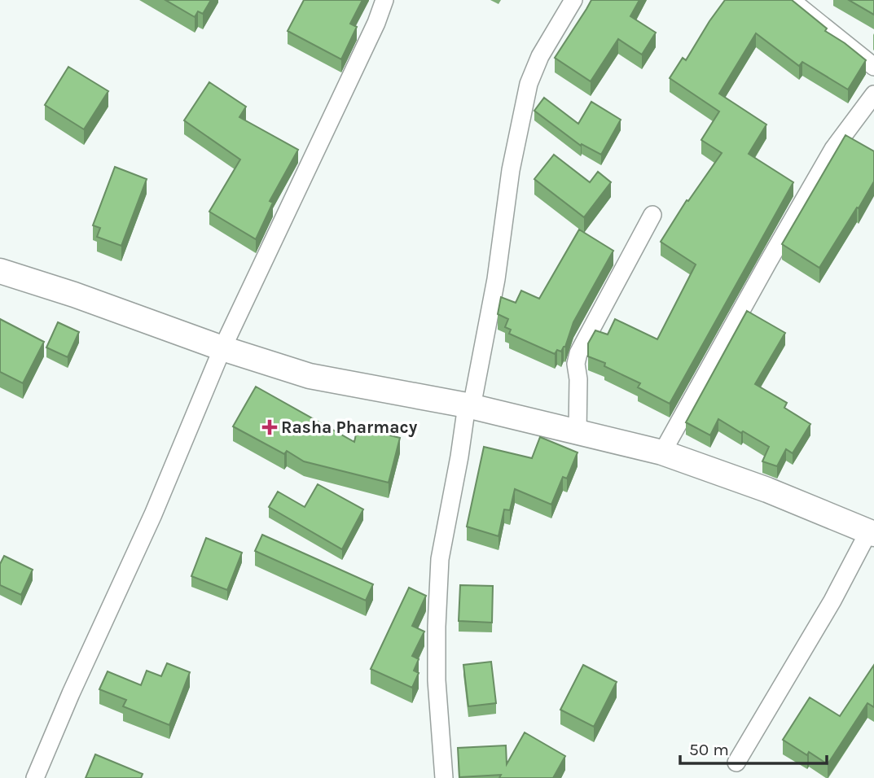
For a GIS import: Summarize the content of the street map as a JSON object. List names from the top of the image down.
{
  "places": {
    "health": ["Rasha Pharmacy"]
  },
  "scale_bar": "50 m"
}
